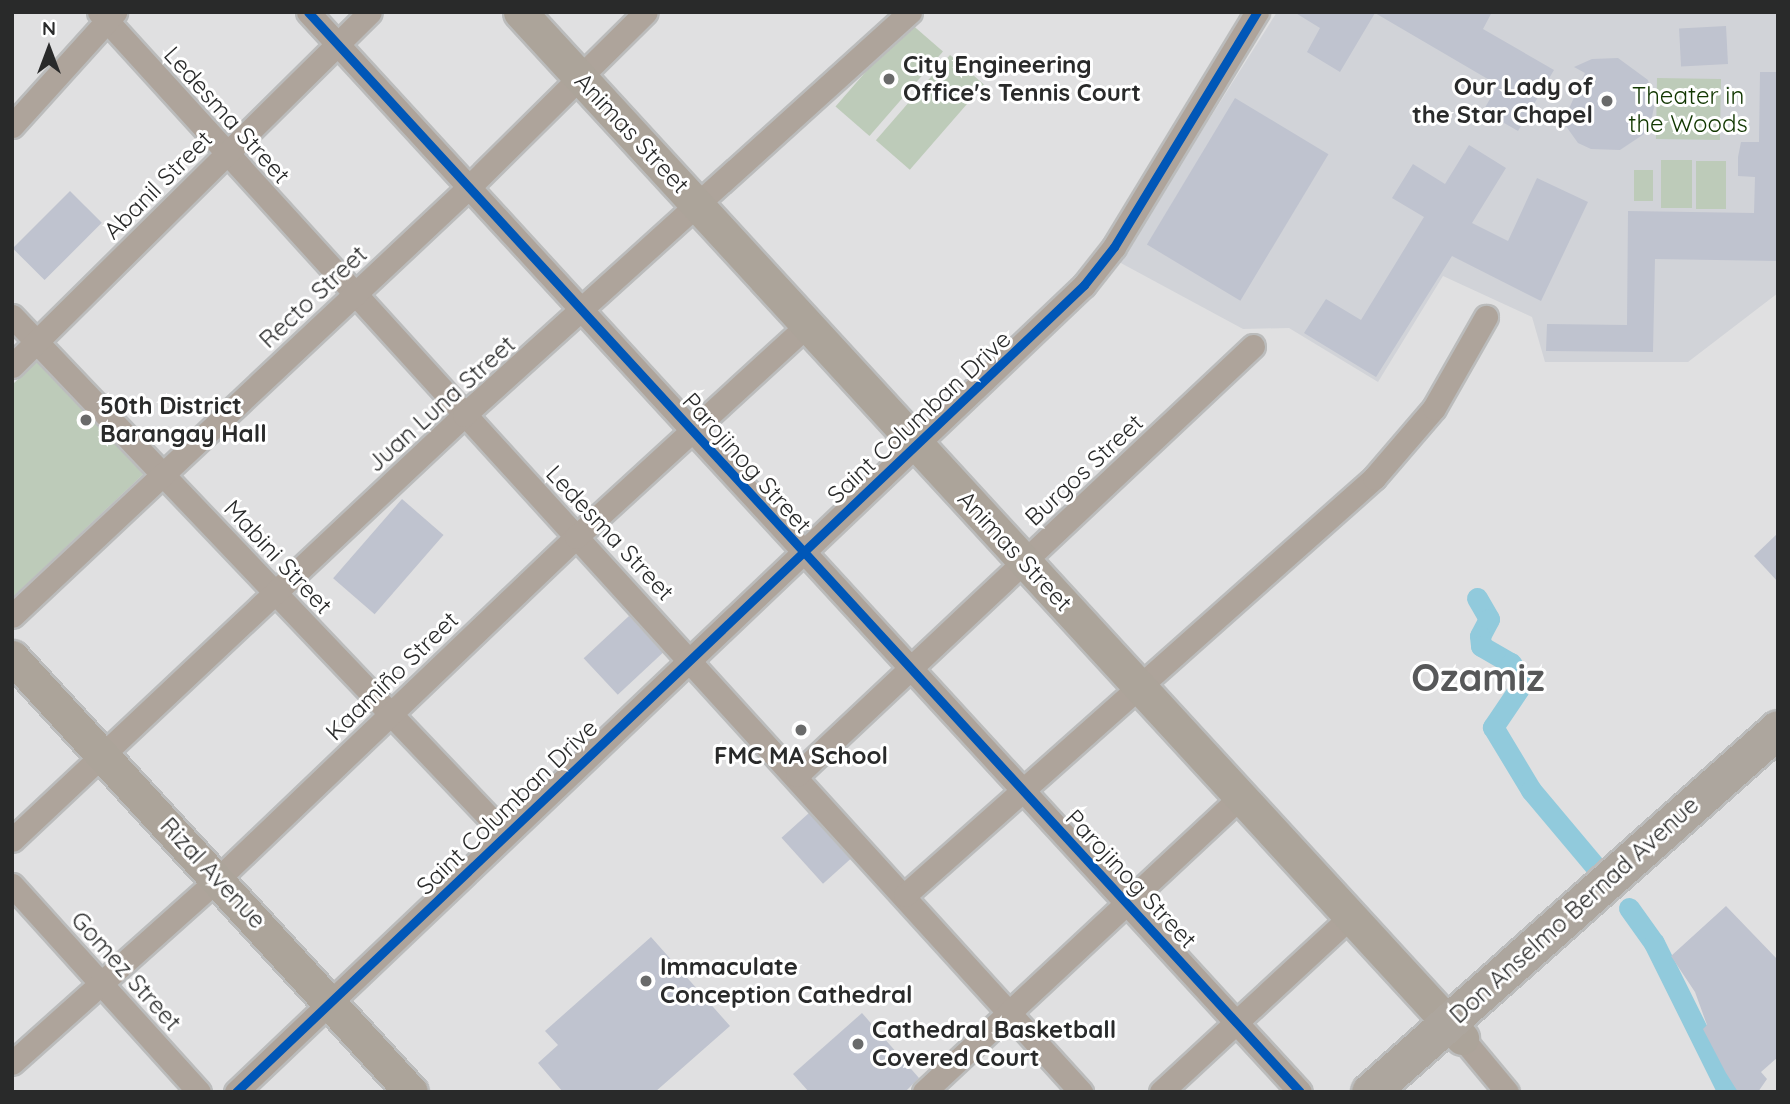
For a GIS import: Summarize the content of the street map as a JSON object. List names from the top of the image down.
{
  "streets": {
    "main road": ["Don Anselmo Bernad Avenue"],
    "street": [
      "Ledesma Street",
      "Animas Street",
      "Abanil Street",
      "Recto Street",
      "Juan Luna Street",
      "Saint Columban Drive",
      "Parojinog Street",
      "Burgos Street",
      "Mabini Street",
      "Kaamiño Street",
      "Rizal Avenue",
      "Gomez Street"
    ]
  },
  "crossings": [
    ["Ledesma Street", "Abanil Street"],
    ["Ledesma Street", "Recto Street"],
    ["Ledesma Street", "Juan Luna Street"],
    ["Ledesma Street", "Saint Columban Drive"],
    ["Ledesma Street", "Burgos Street"],
    ["Ledesma Street", "Kaamiño Street"],
    ["Animas Street", "Recto Street"],
    ["Animas Street", "Juan Luna Street"],
    ["Animas Street", "Saint Columban Drive"],
    ["Animas Street", "Burgos Street"],
    ["Animas Street", "Kaamiño Street"],
    ["Animas Street", "Don Anselmo Bernad Avenue"],
    ["Abanil Street", "Parojinog Street"],
    ["Abanil Street", "Mabini Street"],
    ["Recto Street", "Parojinog Street"],
    ["Recto Street", "Mabini Street"],
    ["Juan Luna Street", "Parojinog Street"],
    ["Juan Luna Street", "Mabini Street"],
    ["Juan Luna Street", "Rizal Avenue"],
    ["Saint Columban Drive", "Parojinog Street"],
    ["Saint Columban Drive", "Mabini Street"],
    ["Saint Columban Drive", "Rizal Avenue"],
    ["Parojinog Street", "Burgos Street"],
    ["Parojinog Street", "Kaamiño Street"],
    ["Mabini Street", "Kaamiño Street"],
    ["Kaamiño Street", "Rizal Avenue"],
    ["Kaamiño Street", "Gomez Street"]
  ],
  "districts": ["Ozamiz"],
  "parks": ["Theater in the Woods"],
  "places": [
    "City Engineering Office's Tennis Court",
    "Our Lady of the Star Chapel",
    "50th District Barangay Hall",
    "FMC MA School",
    "Immaculate Conception Cathedral",
    "Cathedral Basketball Covered Court"
  ],
  "north": "top"
}
